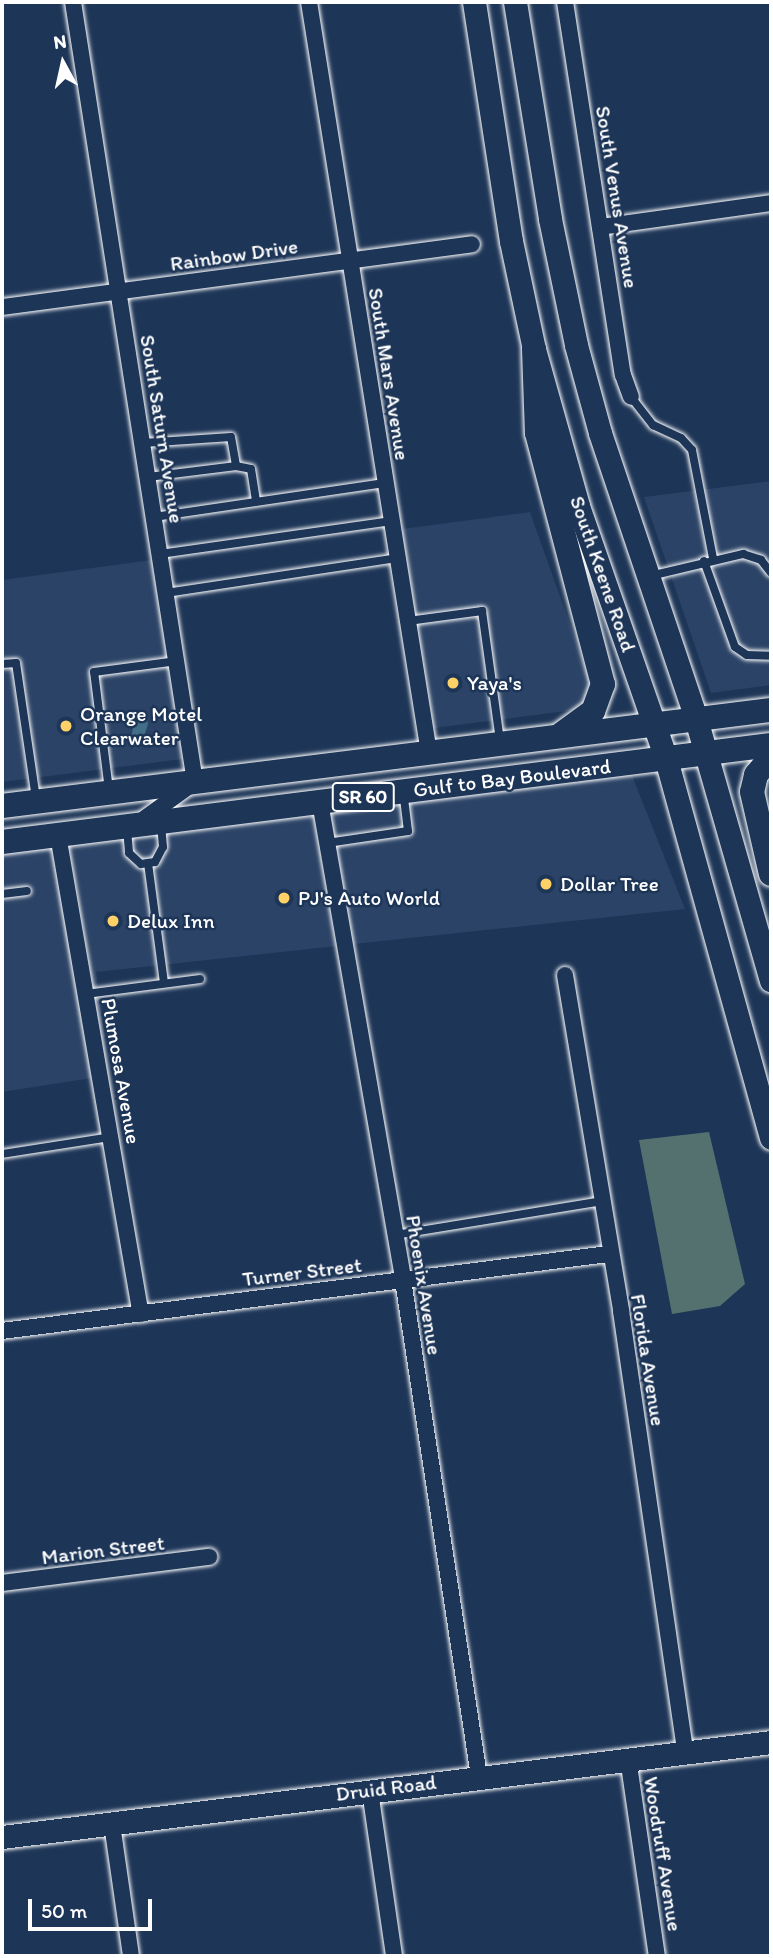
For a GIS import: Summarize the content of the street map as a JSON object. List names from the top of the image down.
{
  "streets": {
    "main road": [
      "South Keene Road",
      "Gulf to Bay Boulevard",
      "SR 60",
      "Druid Road"
    ],
    "street": [
      "South Venus Avenue",
      "Rainbow Drive",
      "South Mars Avenue",
      "South Saturn Avenue",
      "Plumosa Avenue",
      "Turner Street",
      "Phoenix Avenue",
      "Florida Avenue",
      "Marion Street",
      "Woodruff Avenue"
    ]
  },
  "crossings": [
    ["Rainbow Drive", "South Mars Avenue"],
    ["Rainbow Drive", "South Saturn Avenue"],
    ["South Mars Avenue", "Gulf to Bay Boulevard"],
    ["South Saturn Avenue", "Gulf to Bay Boulevard"],
    ["South Keene Road", "Gulf to Bay Boulevard"],
    ["Gulf to Bay Boulevard", "Plumosa Avenue"],
    ["Gulf to Bay Boulevard", "Phoenix Avenue"],
    ["Plumosa Avenue", "Turner Street"],
    ["Turner Street", "Phoenix Avenue"],
    ["Turner Street", "Florida Avenue"],
    ["Phoenix Avenue", "Druid Road"],
    ["Florida Avenue", "Druid Road"],
    ["Druid Road", "Woodruff Avenue"]
  ],
  "places": [
    "Yaya's",
    "Orange Motel Clearwater",
    "Dollar Tree",
    "PJ's Auto World",
    "Delux Inn"
  ],
  "scale_bar": "50 m",
  "north": "top"
}
